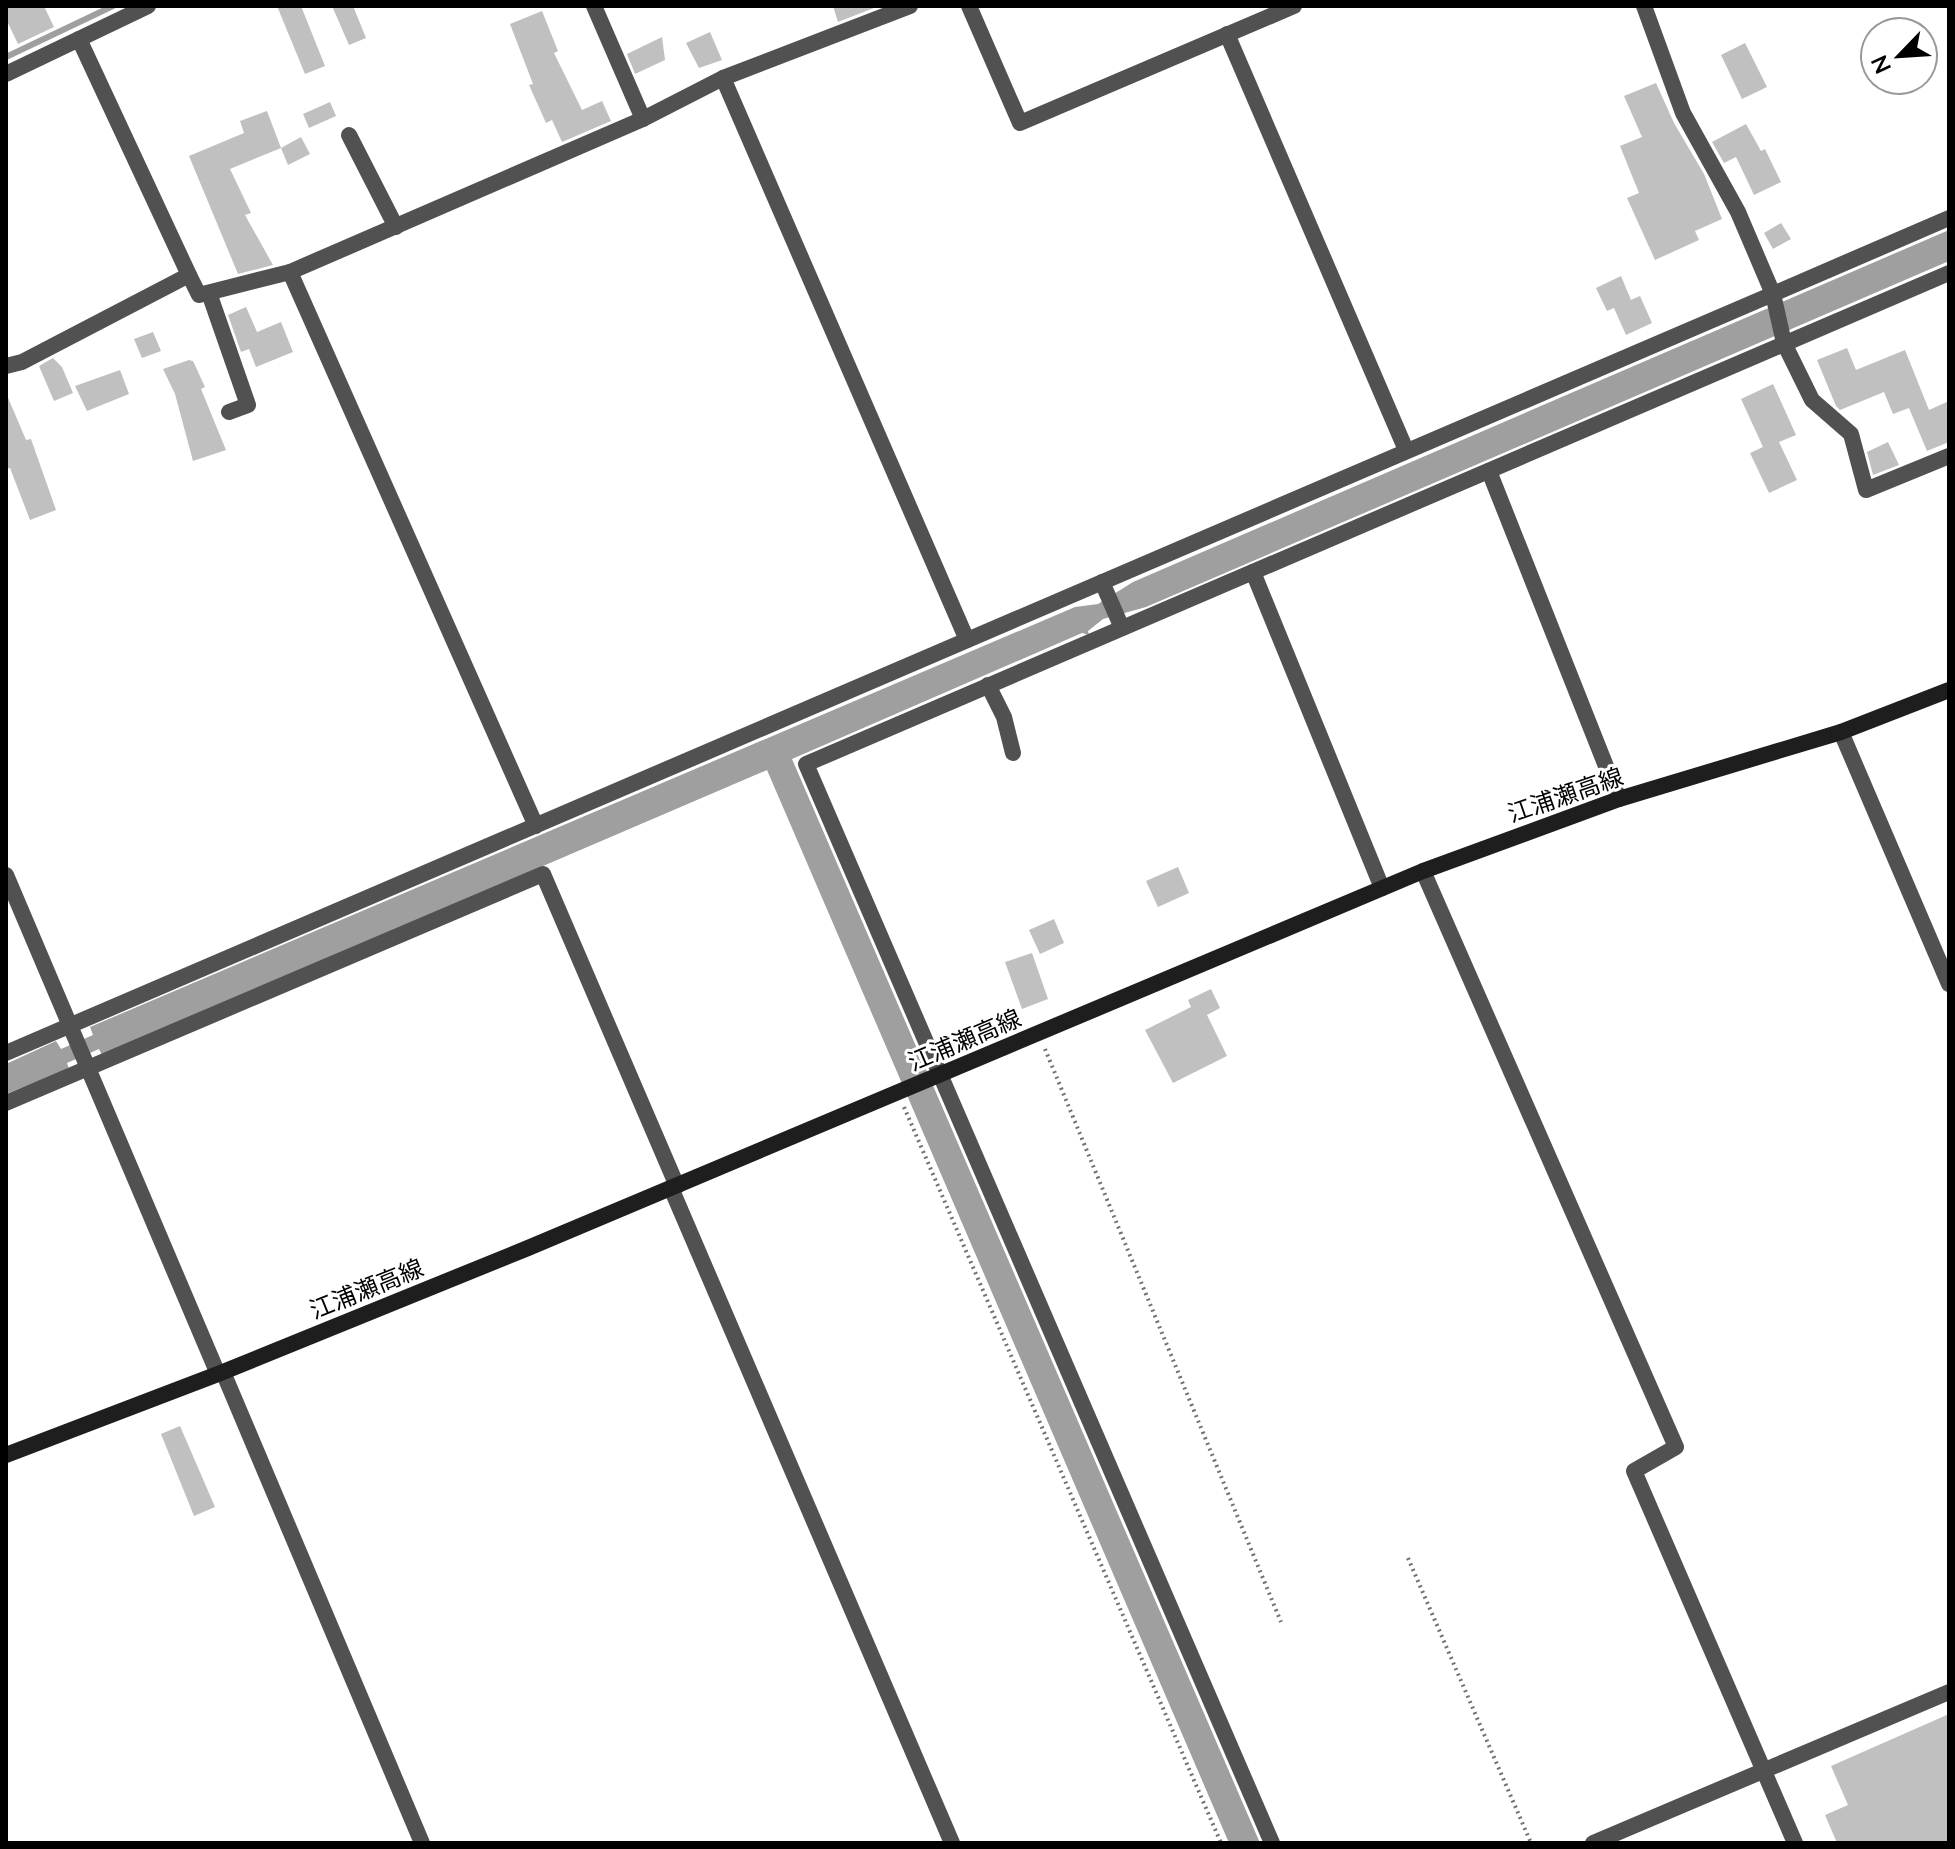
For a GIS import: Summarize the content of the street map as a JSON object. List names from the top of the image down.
{
  "streets": {
    "main road": ["江浦瀬高線"]
  },
  "north": "bottom left"
}
